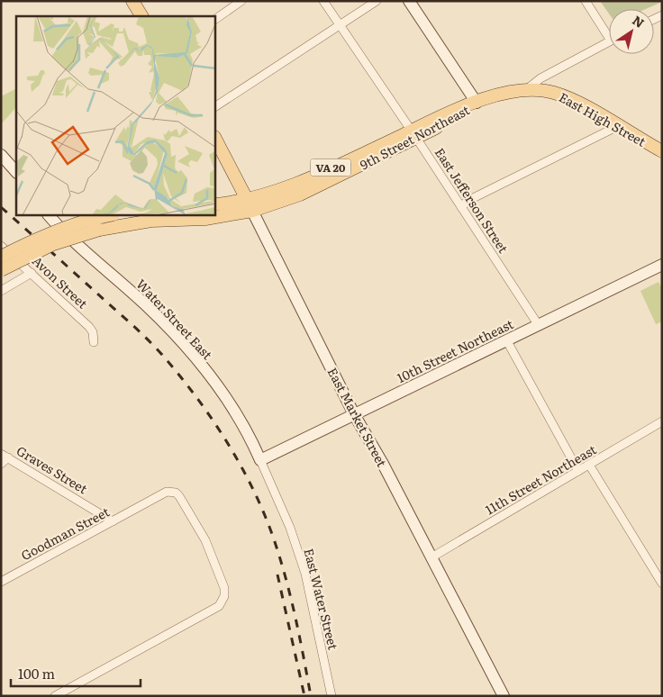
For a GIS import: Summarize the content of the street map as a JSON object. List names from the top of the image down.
{
  "streets": {
    "main road": ["East High Street", "9th Street Northeast", "East Market Street"],
    "street": [
      "East Jefferson Street",
      "Avon Street",
      "Water Street East",
      "10th Street Northeast",
      "Graves Street",
      "11th Street Northeast",
      "Goodman Street",
      "East Water Street"
    ]
  },
  "crossings": [
    ["East High Street", "9th Street Northeast"],
    ["9th Street Northeast", "East Jefferson Street"],
    ["9th Street Northeast", "East Market Street"],
    ["East Jefferson Street", "10th Street Northeast"],
    ["Water Street East", "10th Street Northeast"],
    ["Water Street East", "East Water Street"],
    ["10th Street Northeast", "East Market Street"],
    ["10th Street Northeast", "East Water Street"],
    ["East Market Street", "11th Street Northeast"],
    ["Graves Street", "Goodman Street"]
  ],
  "scale_bar": "100 m",
  "north": "top right"
}
